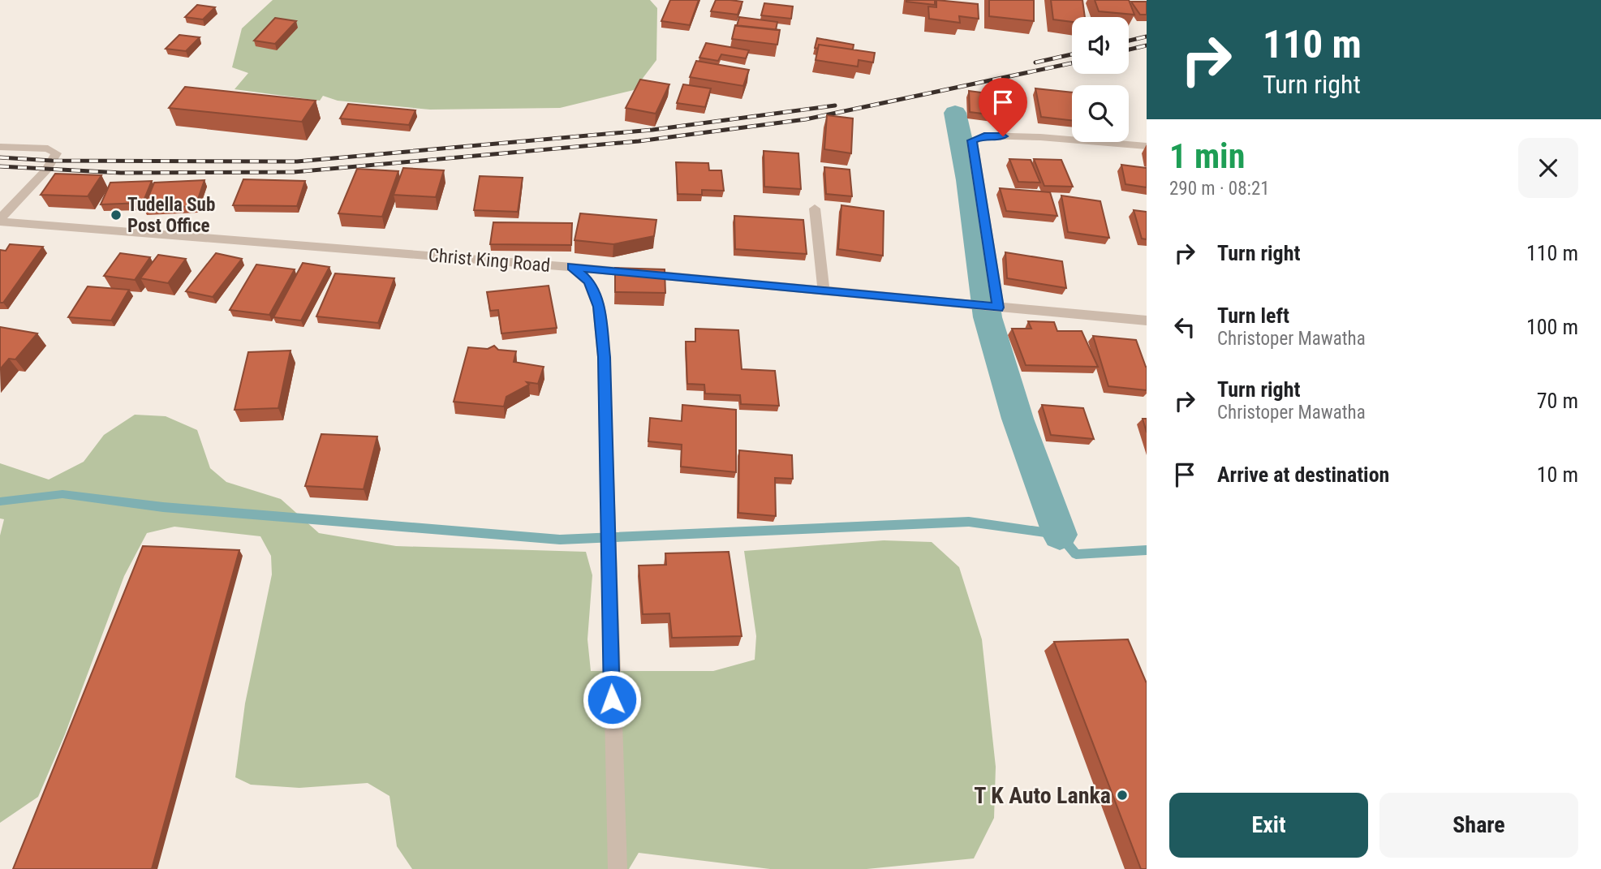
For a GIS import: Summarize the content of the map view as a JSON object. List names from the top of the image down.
{
  "streets": {
    "street": ["Christ King Road"]
  },
  "places": ["Tudella Sub Post Office", "T K Auto Lanka"],
  "page": {
    "turn": ["110 m", "Turn right"],
    "heading": ["1 min", "290 m · 08:21"],
    "list": [
      {
        "name": "Turn right",
        "value": "110 m"
      },
      {
        "name": "Turn left",
        "note": "Christoper Mawatha",
        "value": "100 m"
      },
      {
        "name": "Turn right",
        "note": "Christoper Mawatha",
        "value": "70 m"
      },
      {
        "name": "Arrive at destination",
        "value": "10 m"
      }
    ],
    "buttons": ["Exit", "Share"]
  }
}
